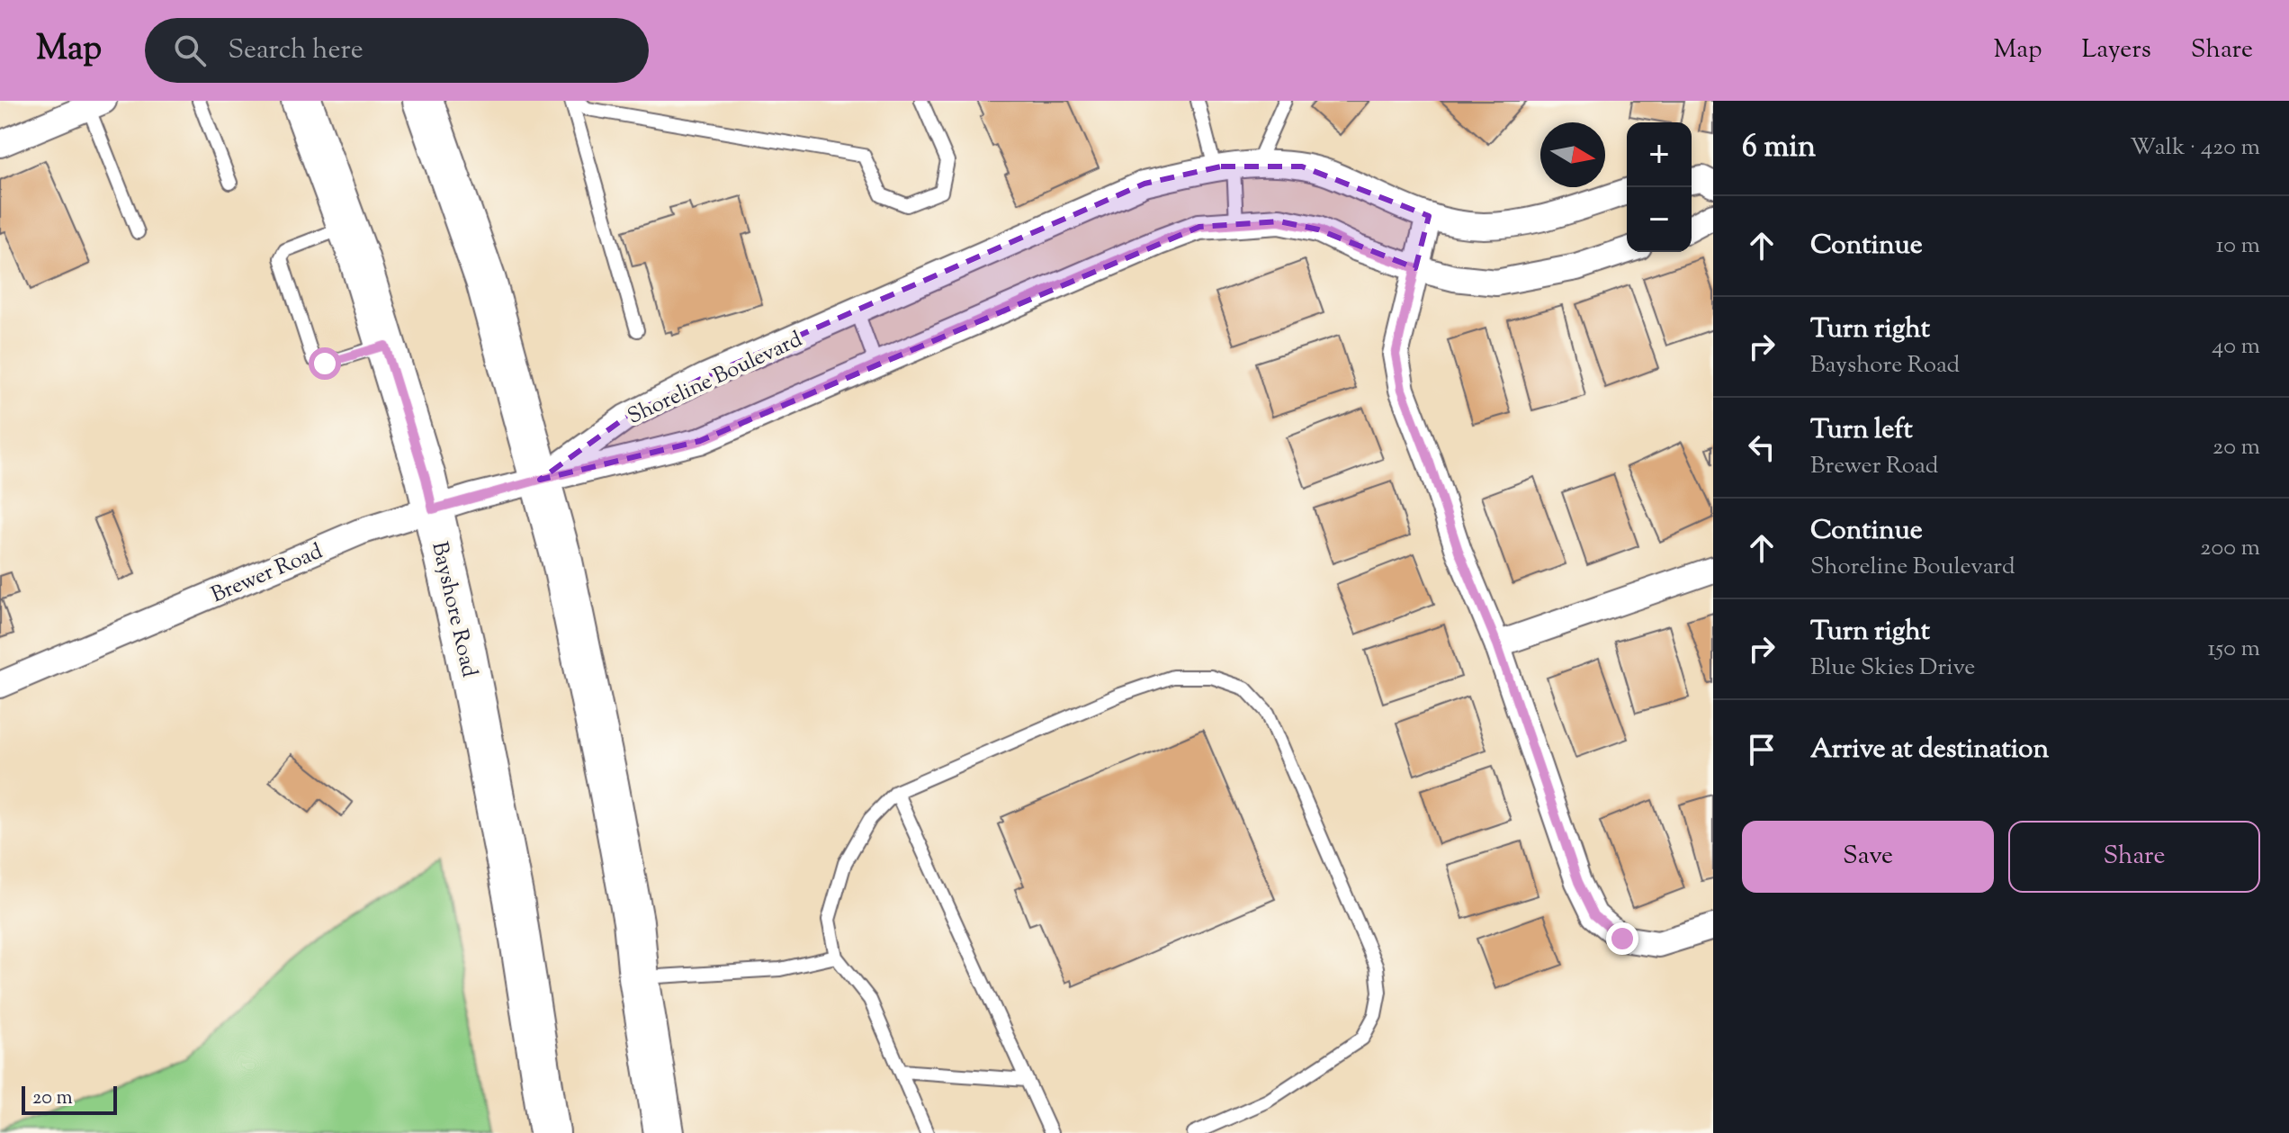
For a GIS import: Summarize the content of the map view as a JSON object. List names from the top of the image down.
{
  "streets": {
    "main road": ["Bayshore Road"],
    "street": ["Shoreline Boulevard", "Brewer Road"]
  },
  "crossings": [
    ["Shoreline Boulevard", "Brewer Road"],
    ["Brewer Road", "Bayshore Road"]
  ],
  "scale_bar": "20 m",
  "north": "right",
  "page": {
    "header": "Map",
    "search": "Search here",
    "nav": ["Map", "Layers", "Share"],
    "heading": ["6 min", "Walk · 420 m"],
    "map_buttons": ["+", "−"],
    "list": [
      ["Continue", "10 m"],
      ["Turn right", "Bayshore Road", "40 m"],
      ["Turn left", "Brewer Road", "20 m"],
      ["Continue", "Shoreline Boulevard", "200 m"],
      ["Turn right", "Blue Skies Drive", "150 m"],
      "Arrive at destination"
    ],
    "buttons": ["Save", "Share"],
    "scale": "20 m"
  }
}
